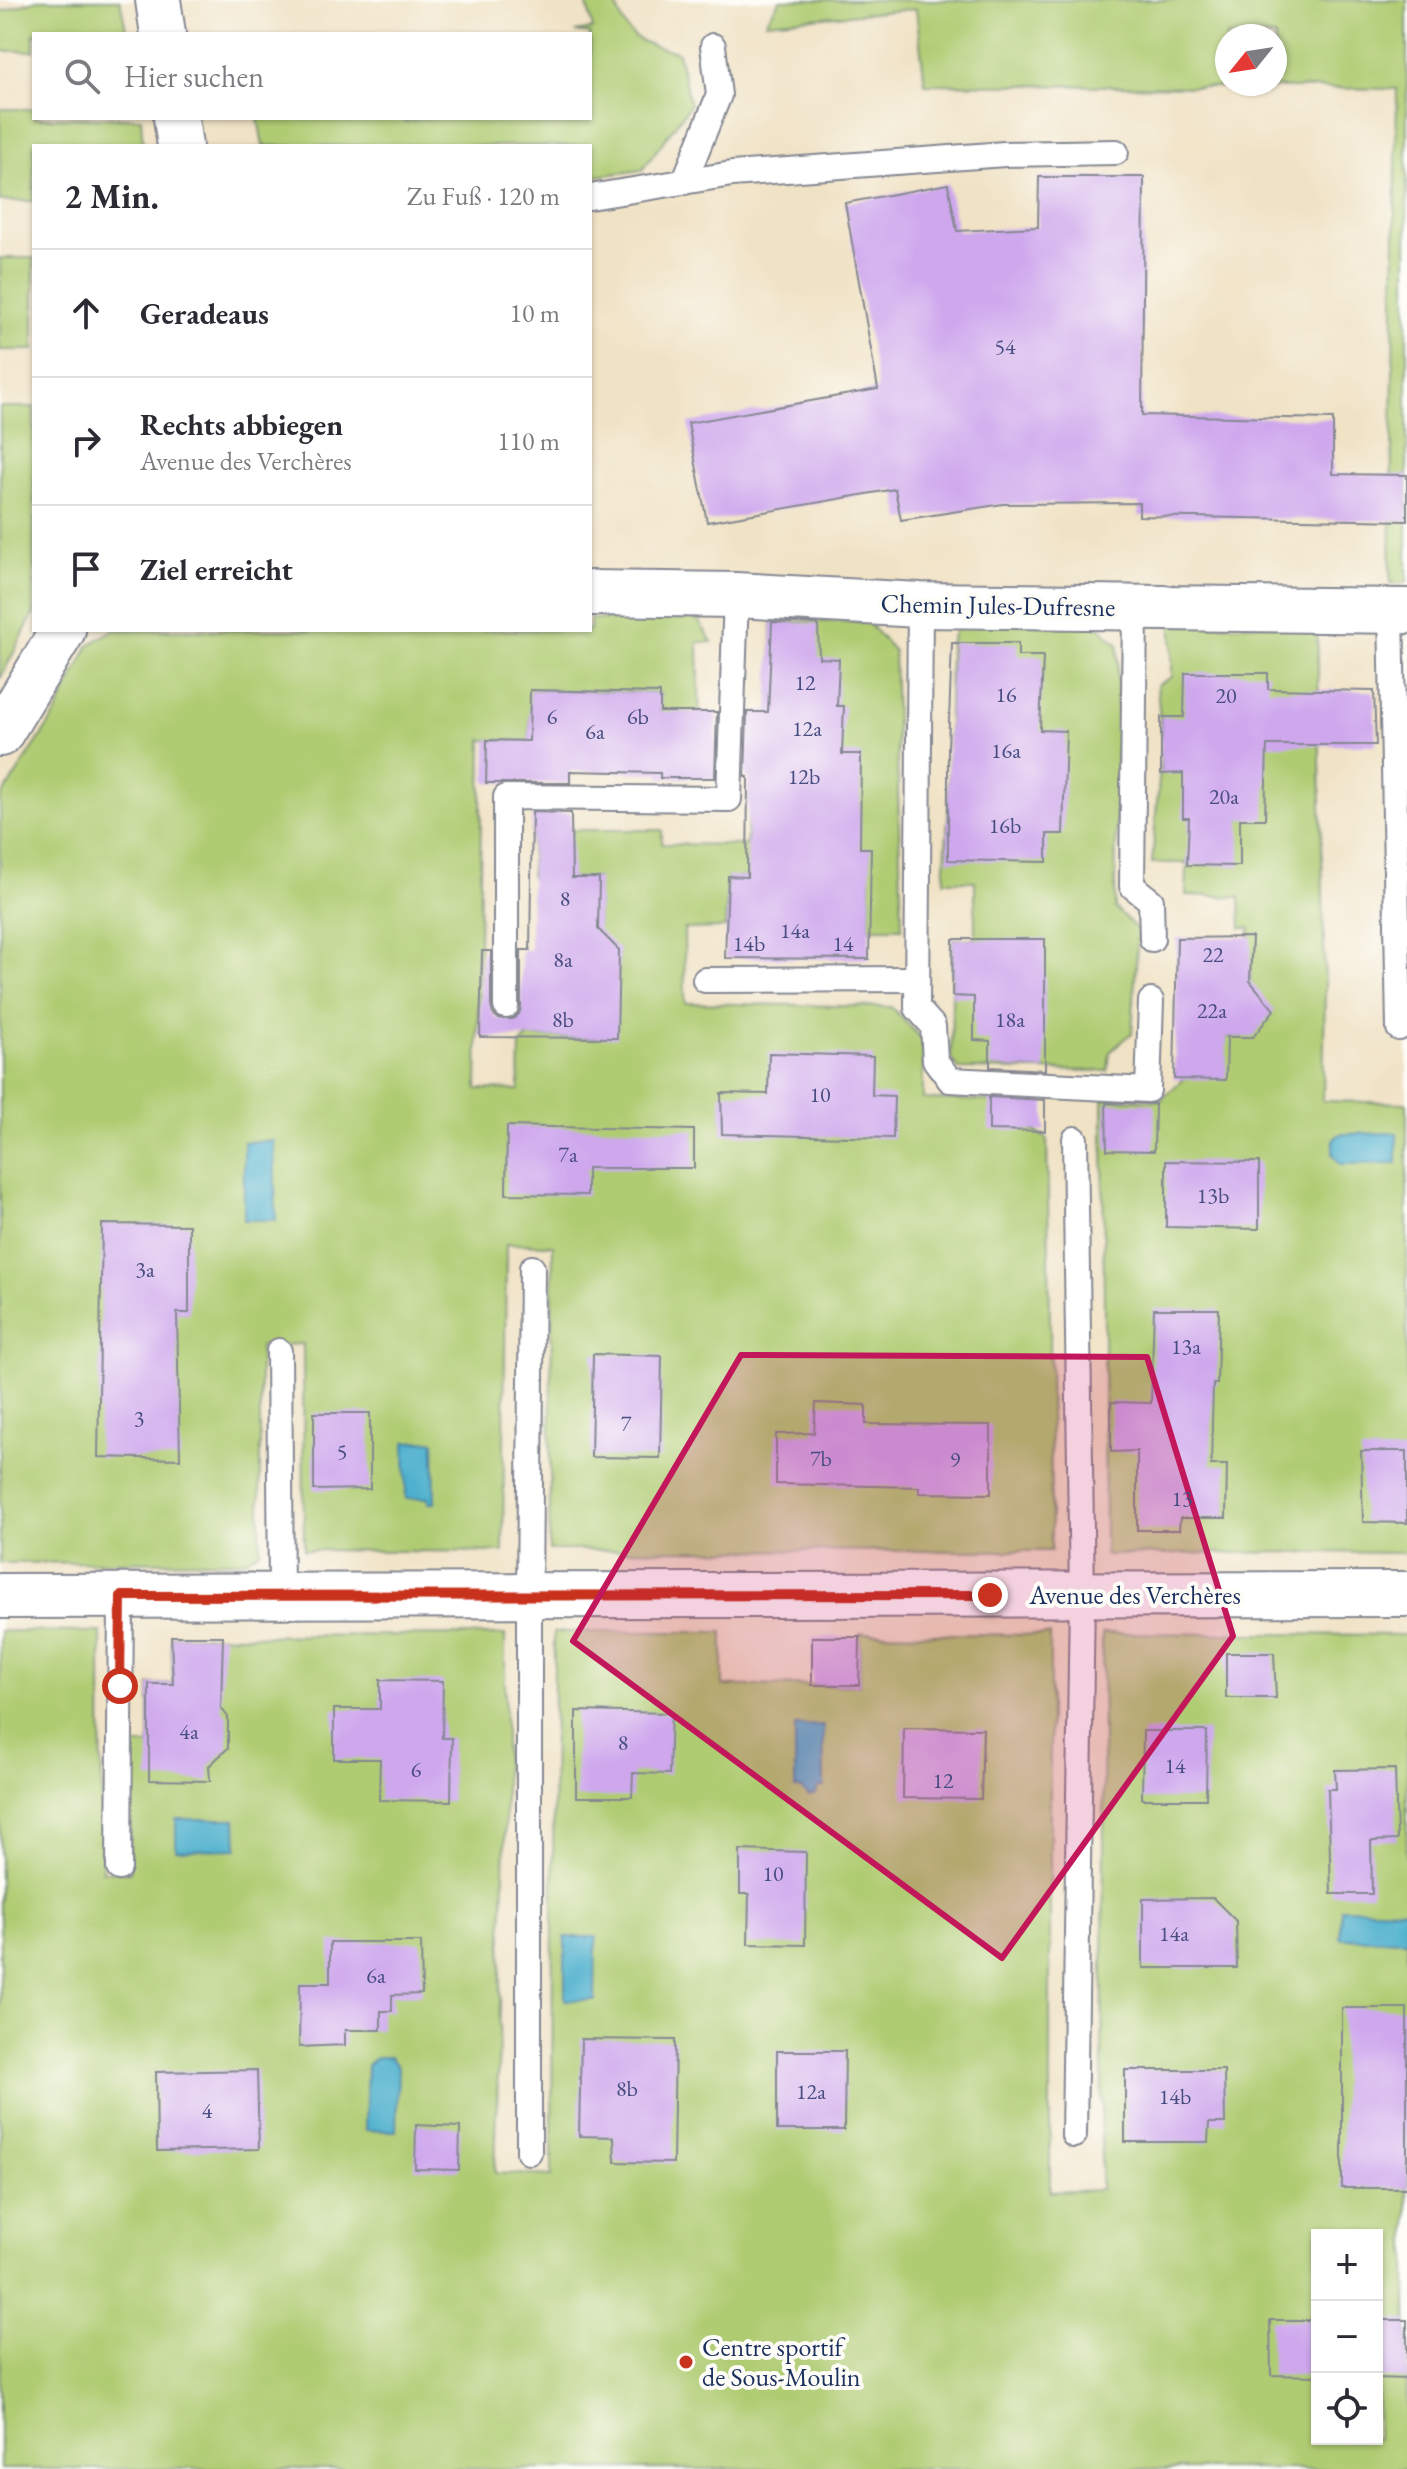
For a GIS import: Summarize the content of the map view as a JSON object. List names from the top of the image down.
{
  "streets": {
    "street": ["Chemin Jules-Dufresne", "Avenue des Verchères"]
  },
  "places": ["Centre sportif de Sous-Moulin"],
  "house_numbers": [
    "54",
    "12",
    "16",
    "20",
    "6",
    "6b",
    "12a",
    "6a",
    "16a",
    "12b",
    "20a",
    "16b",
    "8",
    "14a",
    "14b",
    "14",
    "22",
    "8a",
    "22a",
    "8b",
    "18a",
    "10",
    "7a",
    "13b",
    "3a",
    "13a",
    "3",
    "7",
    "5",
    "7b",
    "9",
    "13",
    "4a",
    "8",
    "14",
    "6",
    "12",
    "10",
    "14a",
    "6a",
    "8b",
    "12a",
    "14b",
    "4"
  ],
  "north": "bottom left",
  "page": {
    "search": "Hier suchen",
    "heading": ["2 Min.", "Zu Fuß · 120 m"],
    "list": [
      ["Geradeaus", "10 m"],
      ["Rechts abbiegen", "Avenue des Verchères", "110 m"],
      "Ziel erreicht"
    ],
    "map_buttons": ["+", "−"]
  }
}
